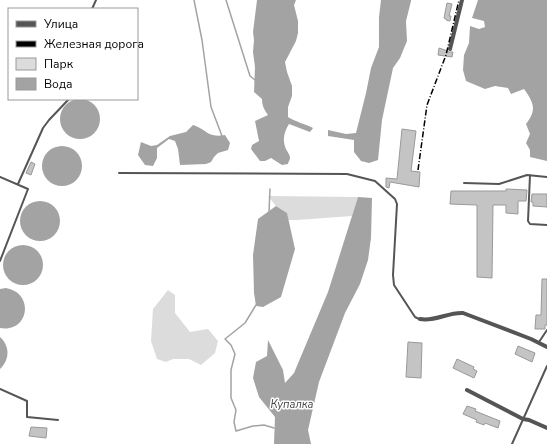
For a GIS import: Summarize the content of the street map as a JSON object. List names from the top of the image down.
{
  "water": ["Купалка"],
  "legend": [
    "Улица",
    "Железная дорога",
    "Парк",
    "Вода"
  ]
}
